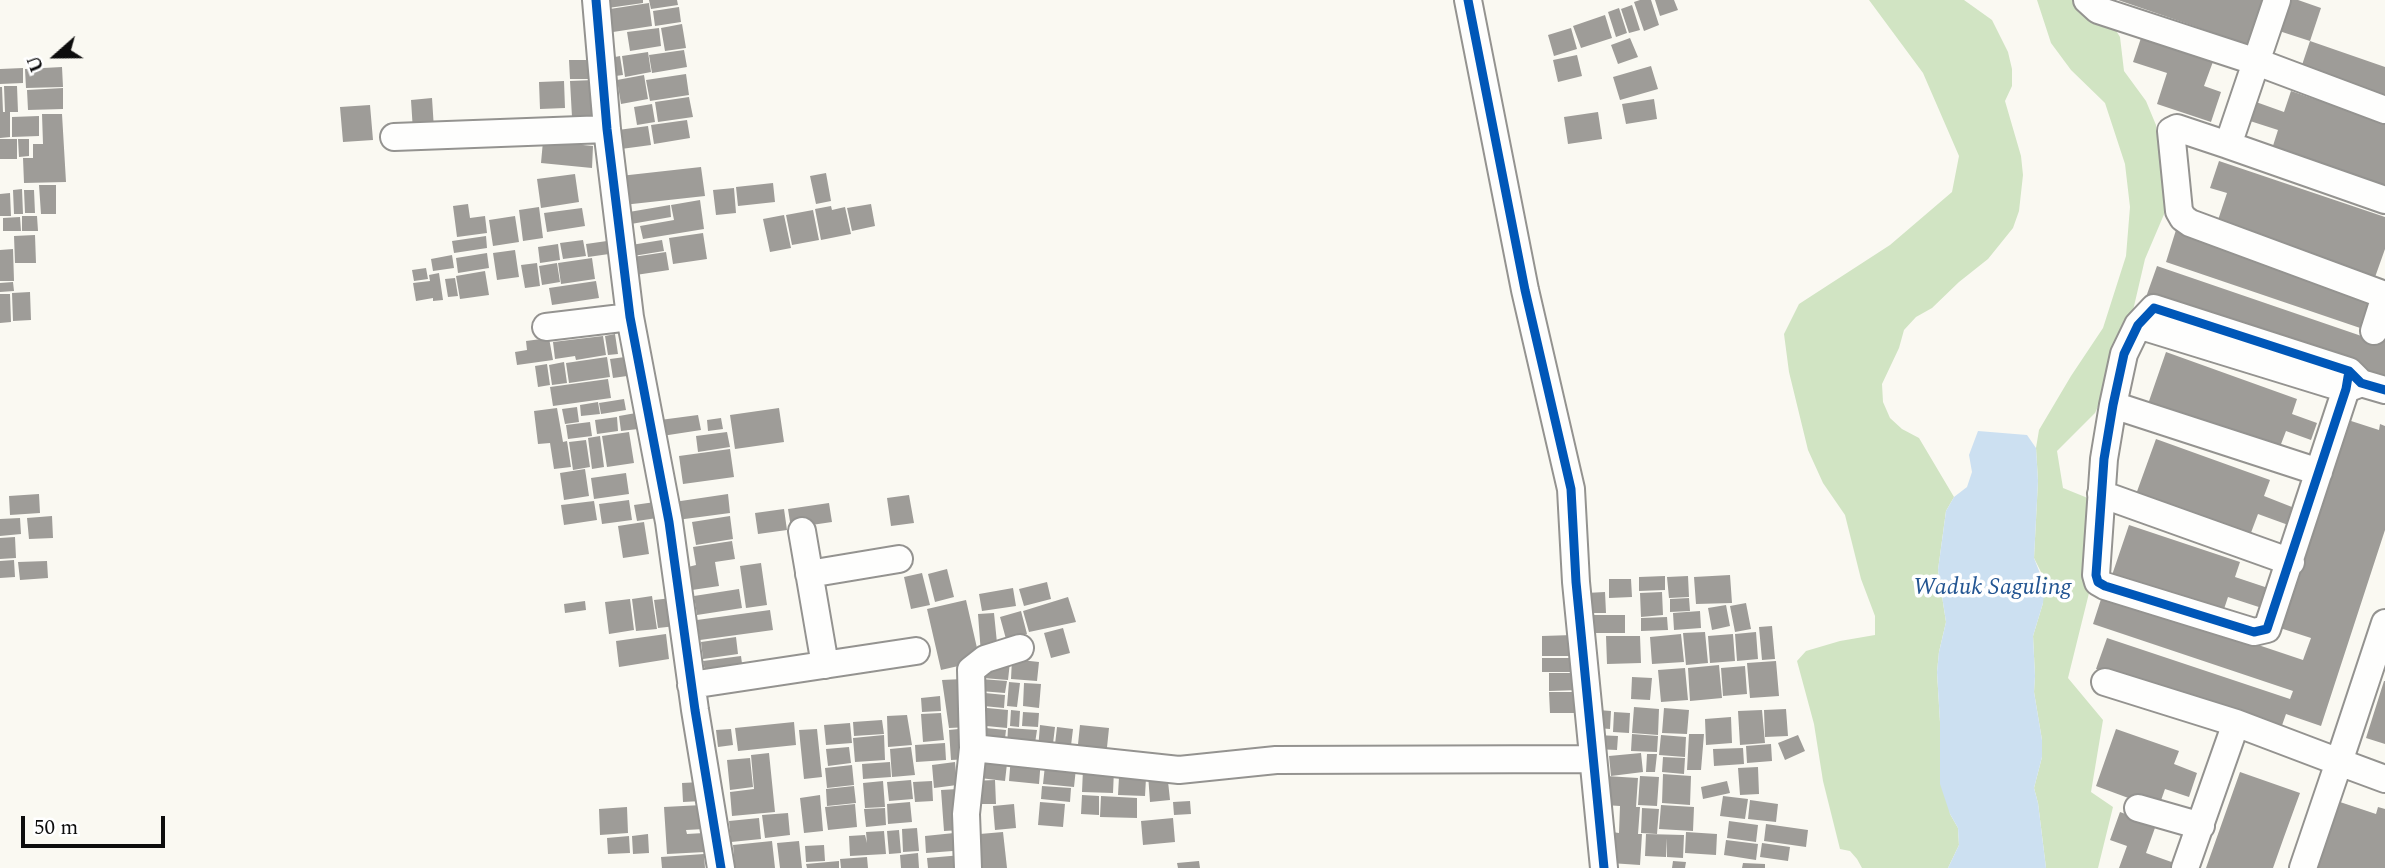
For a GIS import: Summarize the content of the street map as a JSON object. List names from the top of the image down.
{
  "water": ["Waduk Saguling"],
  "scale_bar": "50 m",
  "north": "left"
}
